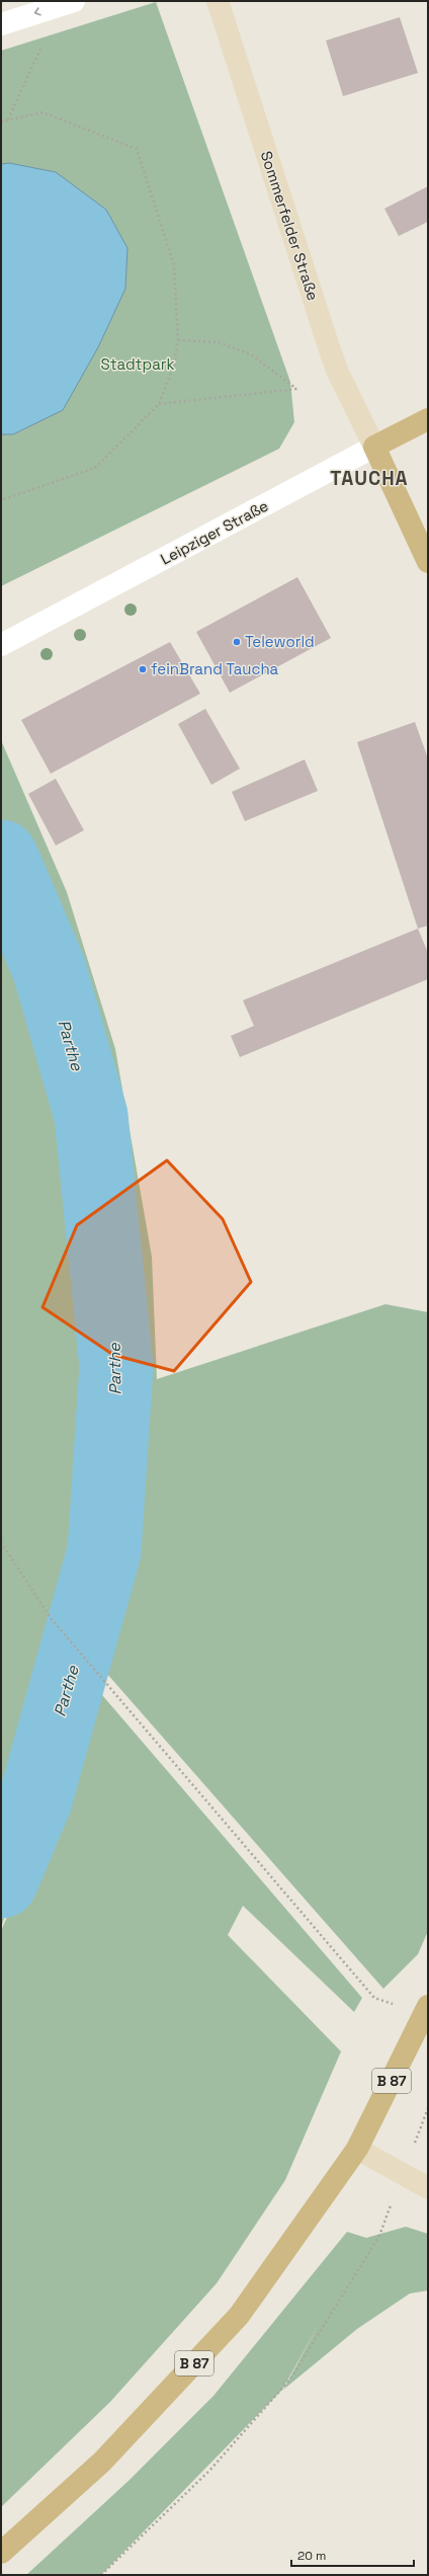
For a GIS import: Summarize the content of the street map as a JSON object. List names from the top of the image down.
{
  "streets": {
    "main road": ["Sommerfelder Straße", "Leipziger Straße", "B 87"]
  },
  "crossings": [
    ["Sommerfelder Straße", "Leipziger Straße"]
  ],
  "districts": ["TAUCHA"],
  "water": ["Parthe"],
  "parks": ["Stadtpark"],
  "places": ["Teleworld", "feinBrand Taucha"],
  "scale_bar": "20 m"
}
